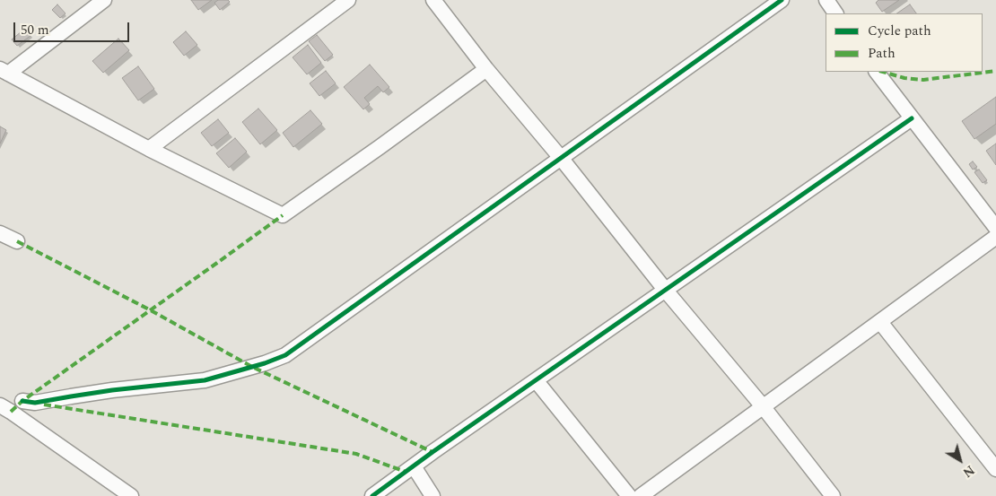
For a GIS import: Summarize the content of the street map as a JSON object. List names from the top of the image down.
{
  "legend": ["Cycle path", "Path"],
  "scale_bar": "50 m",
  "north": "bottom right"
}
